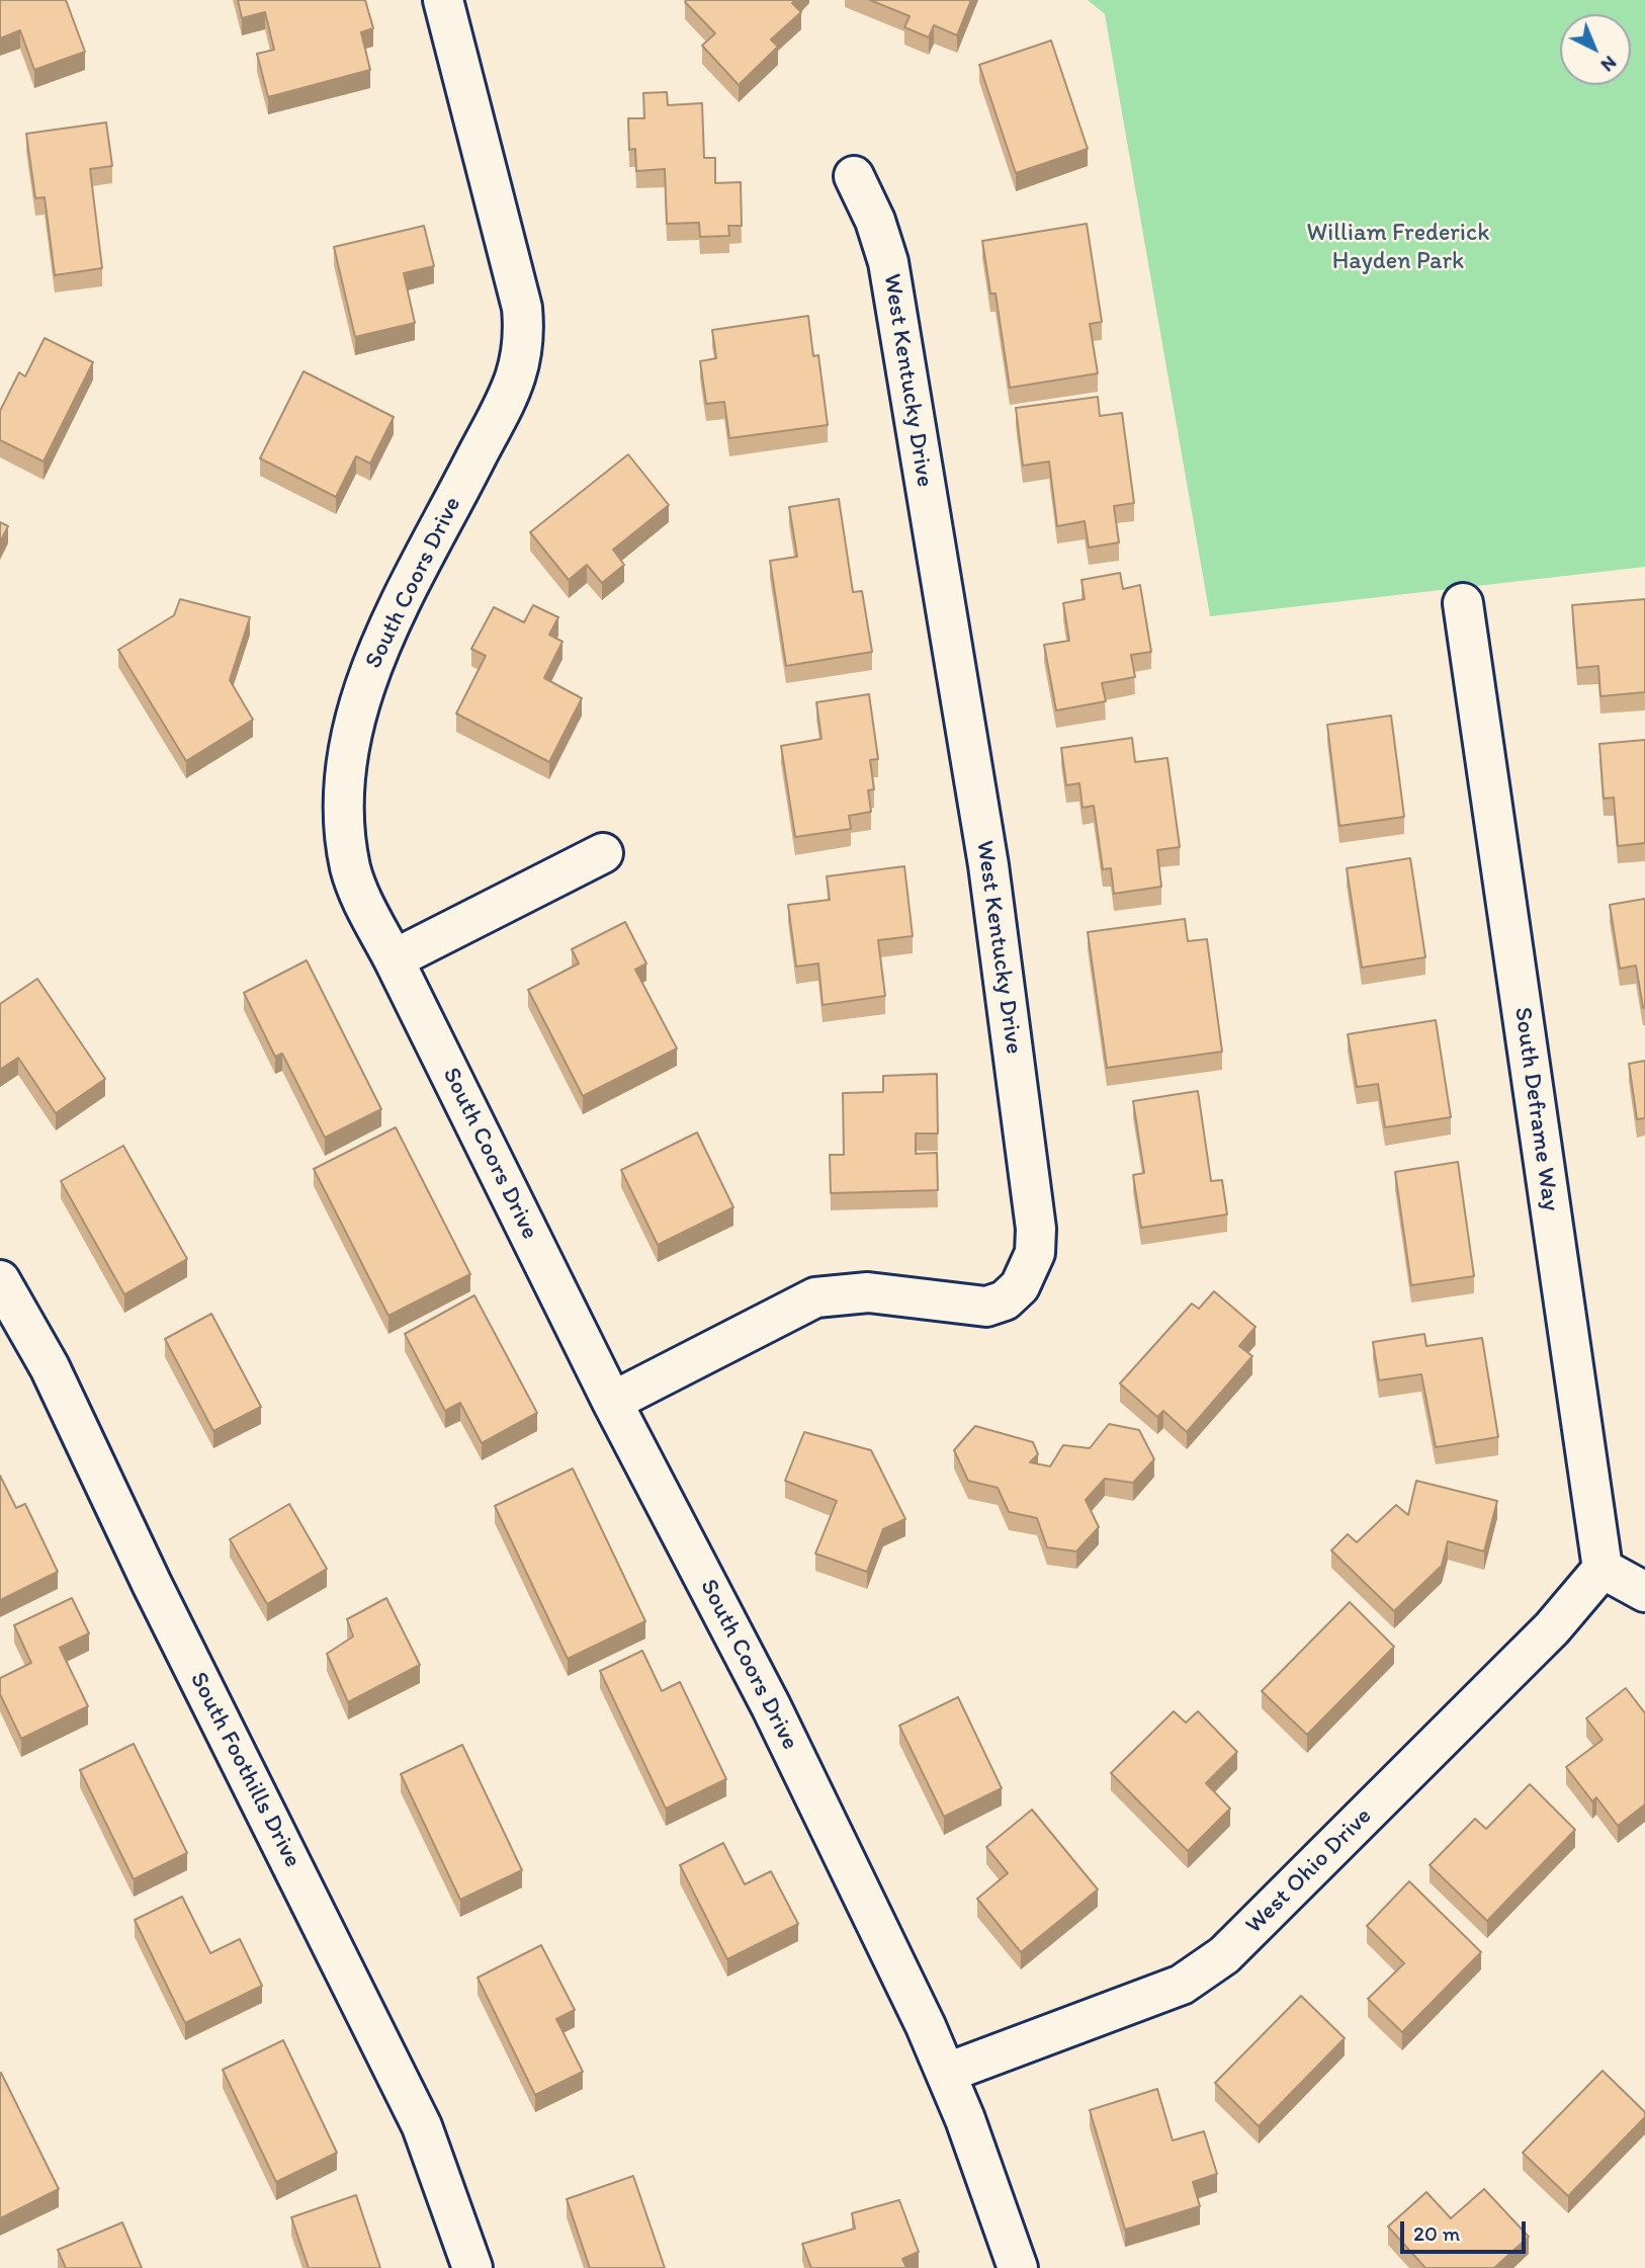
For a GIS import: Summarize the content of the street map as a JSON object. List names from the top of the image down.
{
  "streets": {
    "street": [
      "West Kentucky Drive",
      "South Coors Drive",
      "South Deframe Way",
      "South Foothills Drive",
      "West Ohio Drive"
    ]
  },
  "crossings": [
    ["West Kentucky Drive", "South Coors Drive"],
    ["South Coors Drive", "West Ohio Drive"],
    ["South Deframe Way", "West Ohio Drive"]
  ],
  "parks": ["William Frederick Hayden Park"],
  "scale_bar": "20 m",
  "north": "bottom right"
}
